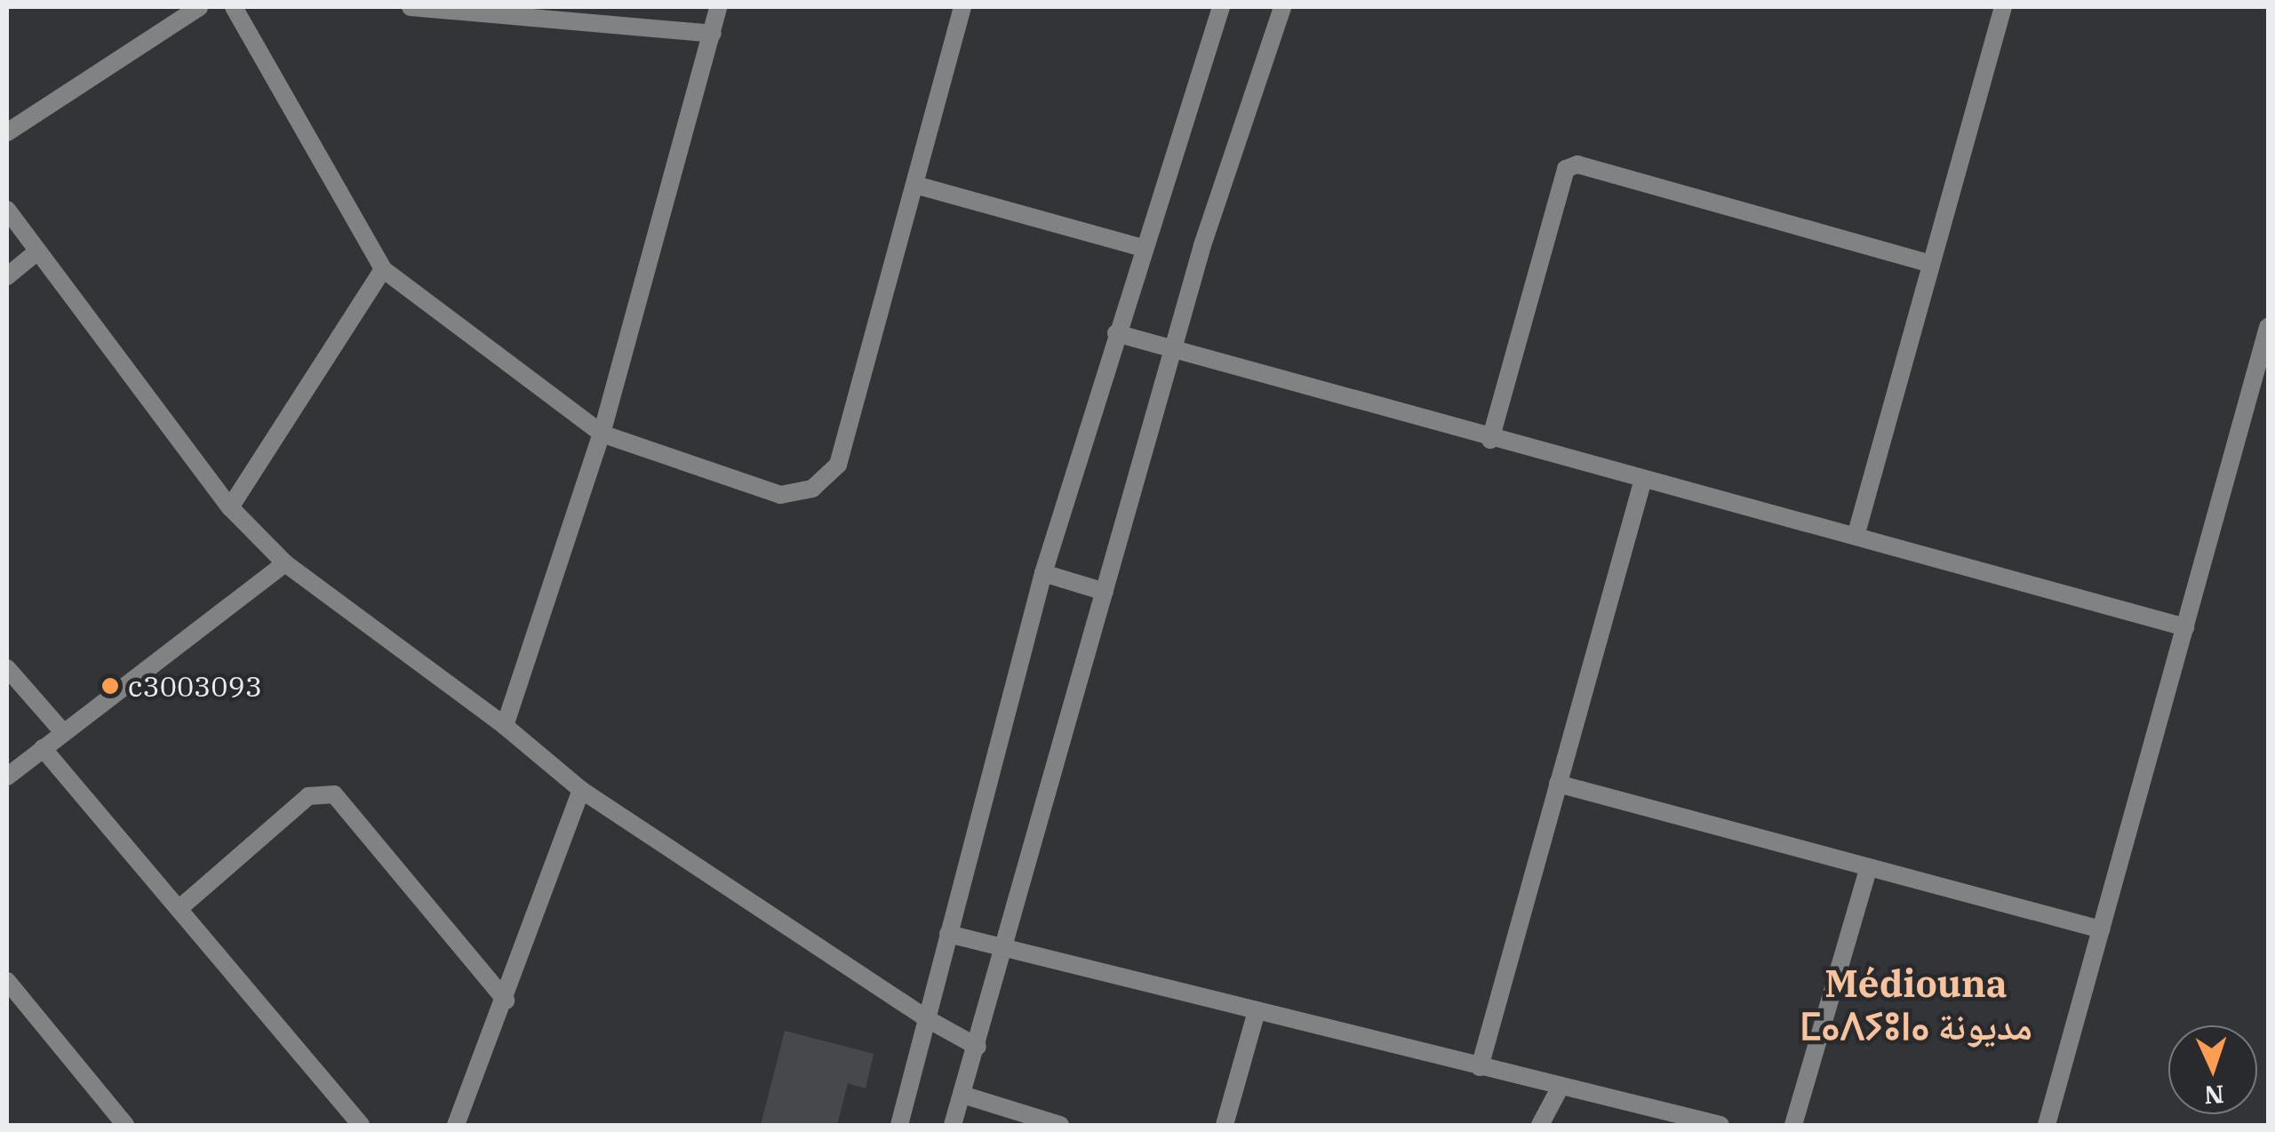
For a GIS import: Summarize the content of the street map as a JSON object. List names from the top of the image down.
{
  "districts": ["Médiouna ⵎⴰⴷⵢⵓⵏⴰ مديونة"],
  "places": ["c3003093"],
  "north": "bottom"
}
